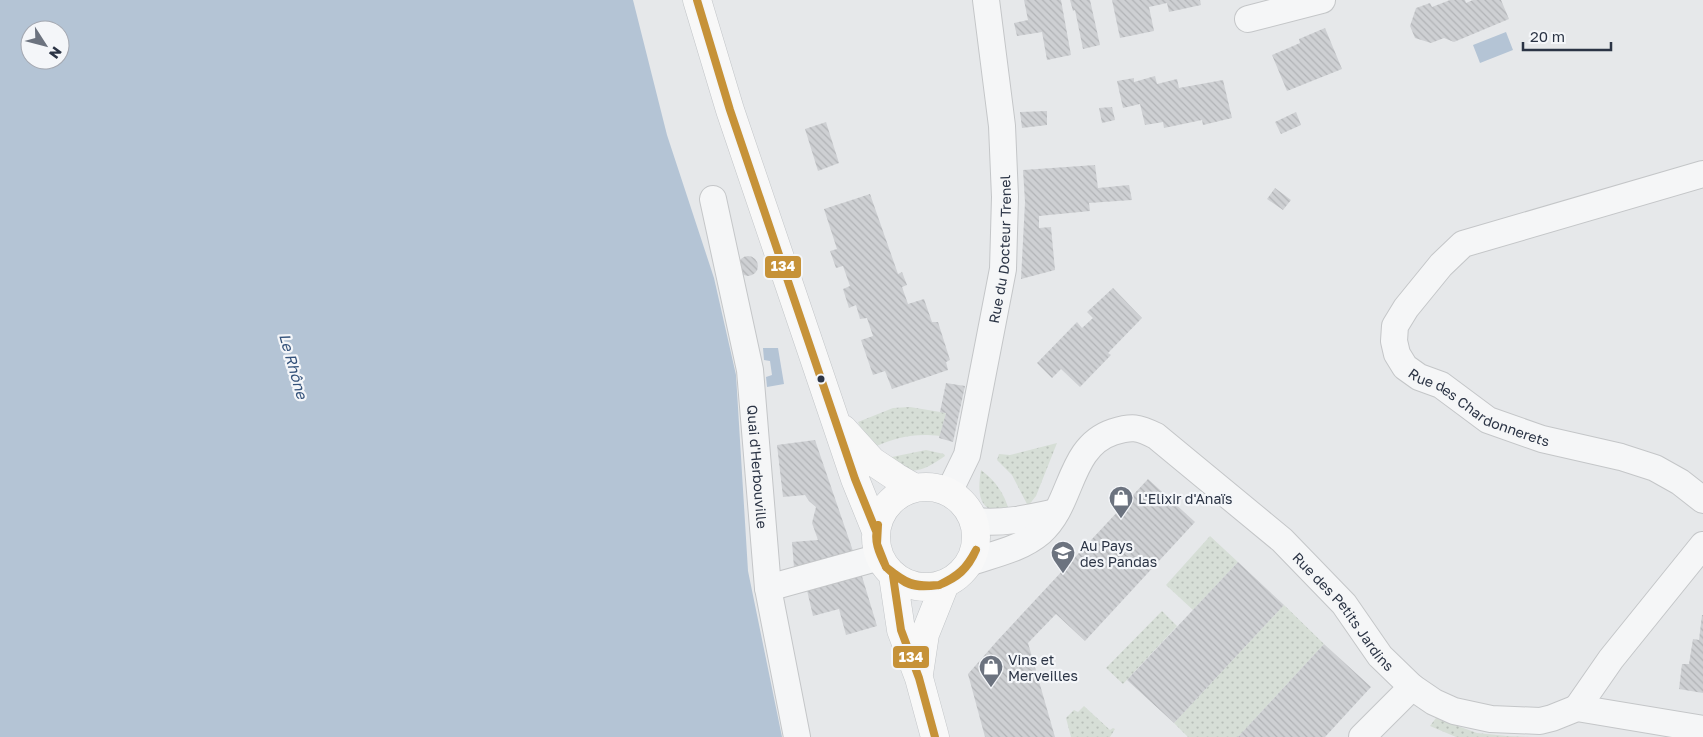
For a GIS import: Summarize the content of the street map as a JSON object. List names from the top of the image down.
{
  "streets": {
    "street": [
      "Rue du Docteur Trenel",
      "Rue des Chardonnerets",
      "Quai d'Herbouville",
      "Rue des Petits Jardins"
    ]
  },
  "crossings": [
    ["Rue du Docteur Trenel", "Rue des Petits Jardins"]
  ],
  "water": ["Le Rhône"],
  "places": {
    "shop": ["L'Elixir d'Anaïs", "Vins et Merveilles"],
    "school or university": ["Au Pays des Pandas"]
  },
  "lines": ["transit line 134"],
  "scale_bar": "20 m",
  "north": "bottom right"
}
